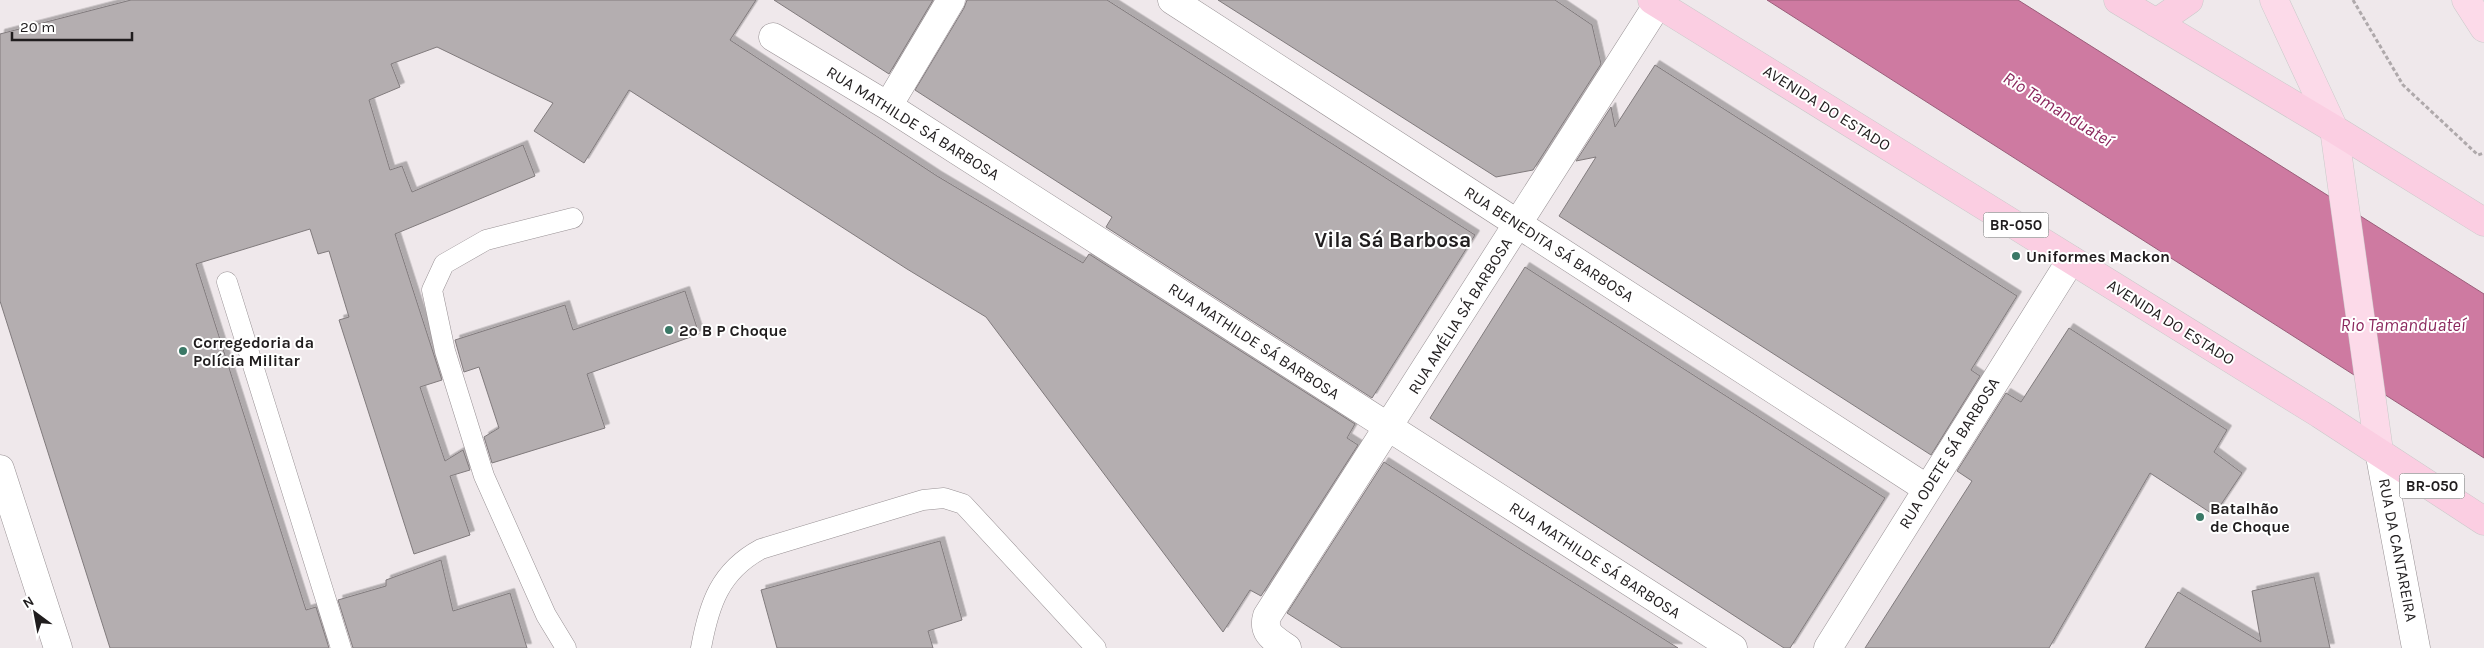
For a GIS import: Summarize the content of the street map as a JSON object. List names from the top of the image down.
{
  "streets": {
    "highway": ["AVENIDA DO ESTADO", "BR-050"],
    "street": [
      "RUA MATHILDE SÁ BARBOSA",
      "RUA BENEDITA SÁ BARBOSA",
      "RUA AMÉLIA SÁ BARBOSA",
      "RUA ODETE SÁ BARBOSA",
      "RUA DA CANTAREIRA"
    ]
  },
  "crossings": [
    ["AVENIDA DO ESTADO", "RUA AMÉLIA SÁ BARBOSA"],
    ["AVENIDA DO ESTADO", "RUA ODETE SÁ BARBOSA"],
    ["AVENIDA DO ESTADO", "RUA DA CANTAREIRA"],
    ["RUA MATHILDE SÁ BARBOSA", "RUA AMÉLIA SÁ BARBOSA"],
    ["RUA BENEDITA SÁ BARBOSA", "RUA AMÉLIA SÁ BARBOSA"],
    ["RUA BENEDITA SÁ BARBOSA", "RUA ODETE SÁ BARBOSA"]
  ],
  "districts": ["Vila Sá Barbosa"],
  "water": ["Rio Tamanduateí"],
  "places": [
    "Uniformes Mackon",
    "2º B P Choque",
    "Corregedoria da Polícia Militar",
    "Batalhão de Choque"
  ],
  "scale_bar": "20 m",
  "north": "top left"
}
